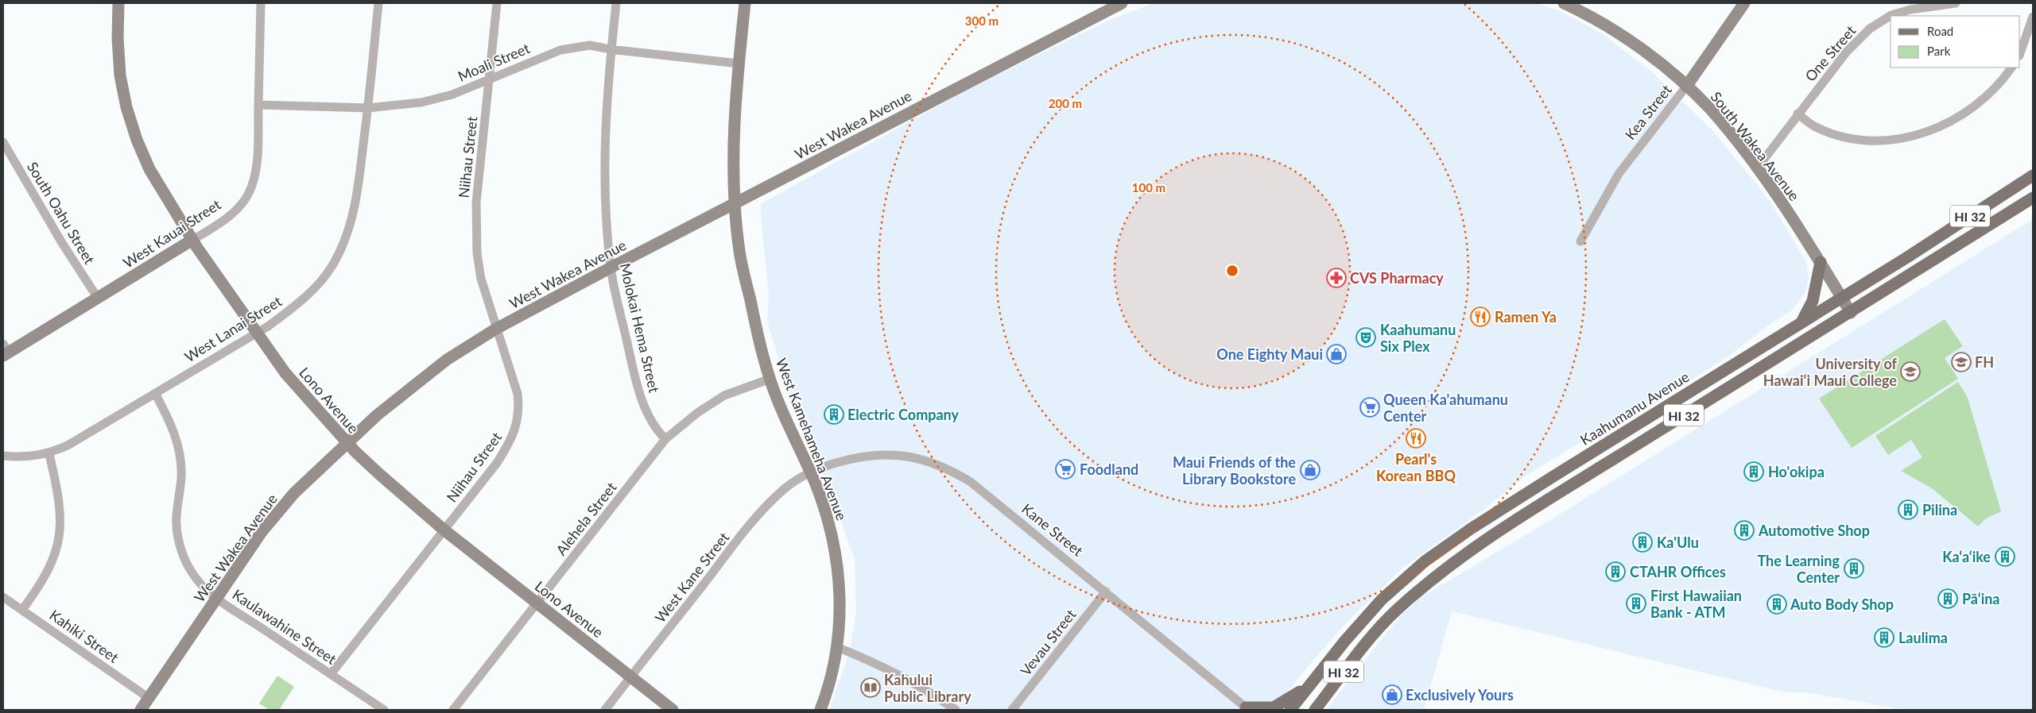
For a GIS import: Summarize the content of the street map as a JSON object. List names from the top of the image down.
{
  "streets": {
    "main road": ["HI 32", "Kaahumanu Avenue"],
    "street": [
      "One Street",
      "Moali Street",
      "Kea Street",
      "West Wakea Avenue",
      "South Wakea Avenue",
      "Niihau Street",
      "South Oahu Street",
      "West Kauai Street",
      "Molokai Hema Street",
      "West Lanai Street",
      "Lono Avenue",
      "West Kamehameha Avenue",
      "Alehela Street",
      "Kane Street",
      "West Kane Street",
      "Kaulawahine Street",
      "Kahiki Street",
      "Vevau Street"
    ]
  },
  "crossings": [
    ["One Street", "South Wakea Avenue"],
    ["Moali Street", "Niihau Street"],
    ["Moali Street", "West Kauai Street"],
    ["Moali Street", "Molokai Hema Street"],
    ["Moali Street", "West Lanai Street"],
    ["Moali Street", "West Kamehameha Avenue"],
    ["Kea Street", "South Wakea Avenue"],
    ["West Wakea Avenue", "Niihau Street"],
    ["West Wakea Avenue", "Molokai Hema Street"],
    ["West Wakea Avenue", "Lono Avenue"],
    ["West Wakea Avenue", "West Kamehameha Avenue"],
    ["West Wakea Avenue", "Kaulawahine Street"],
    ["West Wakea Avenue", "Kahiki Street"],
    ["South Wakea Avenue", "HI 32"],
    ["South Wakea Avenue", "Kaahumanu Avenue"],
    ["Niihau Street", "Lono Avenue"],
    ["Niihau Street", "Kaulawahine Street"],
    ["South Oahu Street", "West Kauai Street"],
    ["West Kauai Street", "Lono Avenue"],
    ["Molokai Hema Street", "Alehela Street"],
    ["West Lanai Street", "Lono Avenue"],
    ["West Lanai Street", "Kaulawahine Street"],
    ["Lono Avenue", "Alehela Street"],
    ["Lono Avenue", "West Kane Street"],
    ["West Kamehameha Avenue", "Alehela Street"],
    ["West Kamehameha Avenue", "Kane Street"],
    ["West Kamehameha Avenue", "West Kane Street"],
    ["Kane Street", "West Kane Street"],
    ["Kane Street", "Vevau Street"]
  ],
  "places": {
    "pharmacy": ["CVS Pharmacy"],
    "restaurant": ["Ramen Ya", "Pearl's Korean BBQ"],
    "theatre": ["Kaahumanu Six Plex"],
    "shop": ["One Eighty Maui", "Maui Friends of the Library Bookstore", "Exclusively Yours"],
    "school or university": ["FH", "University of Hawai‘i Maui College"],
    "supermarket": ["Queen Ka'ahumanu Center", "Foodland"],
    "building": [
      "Electric Company",
      "Ho'okipa",
      "Pilina",
      "Automotive Shop",
      "Ka'Ulu",
      "Ka‘a‘ike",
      "The Learning Center",
      "CTAHR Offices",
      "Pā‘ina",
      "First Hawaiian Bank - ATM",
      "Auto Body Shop",
      "Laulima"
    ],
    "library": ["Kahului Public Library"]
  },
  "legend": ["Road", "Park"],
  "rings": ["300 m", "200 m", "100 m"]
}
